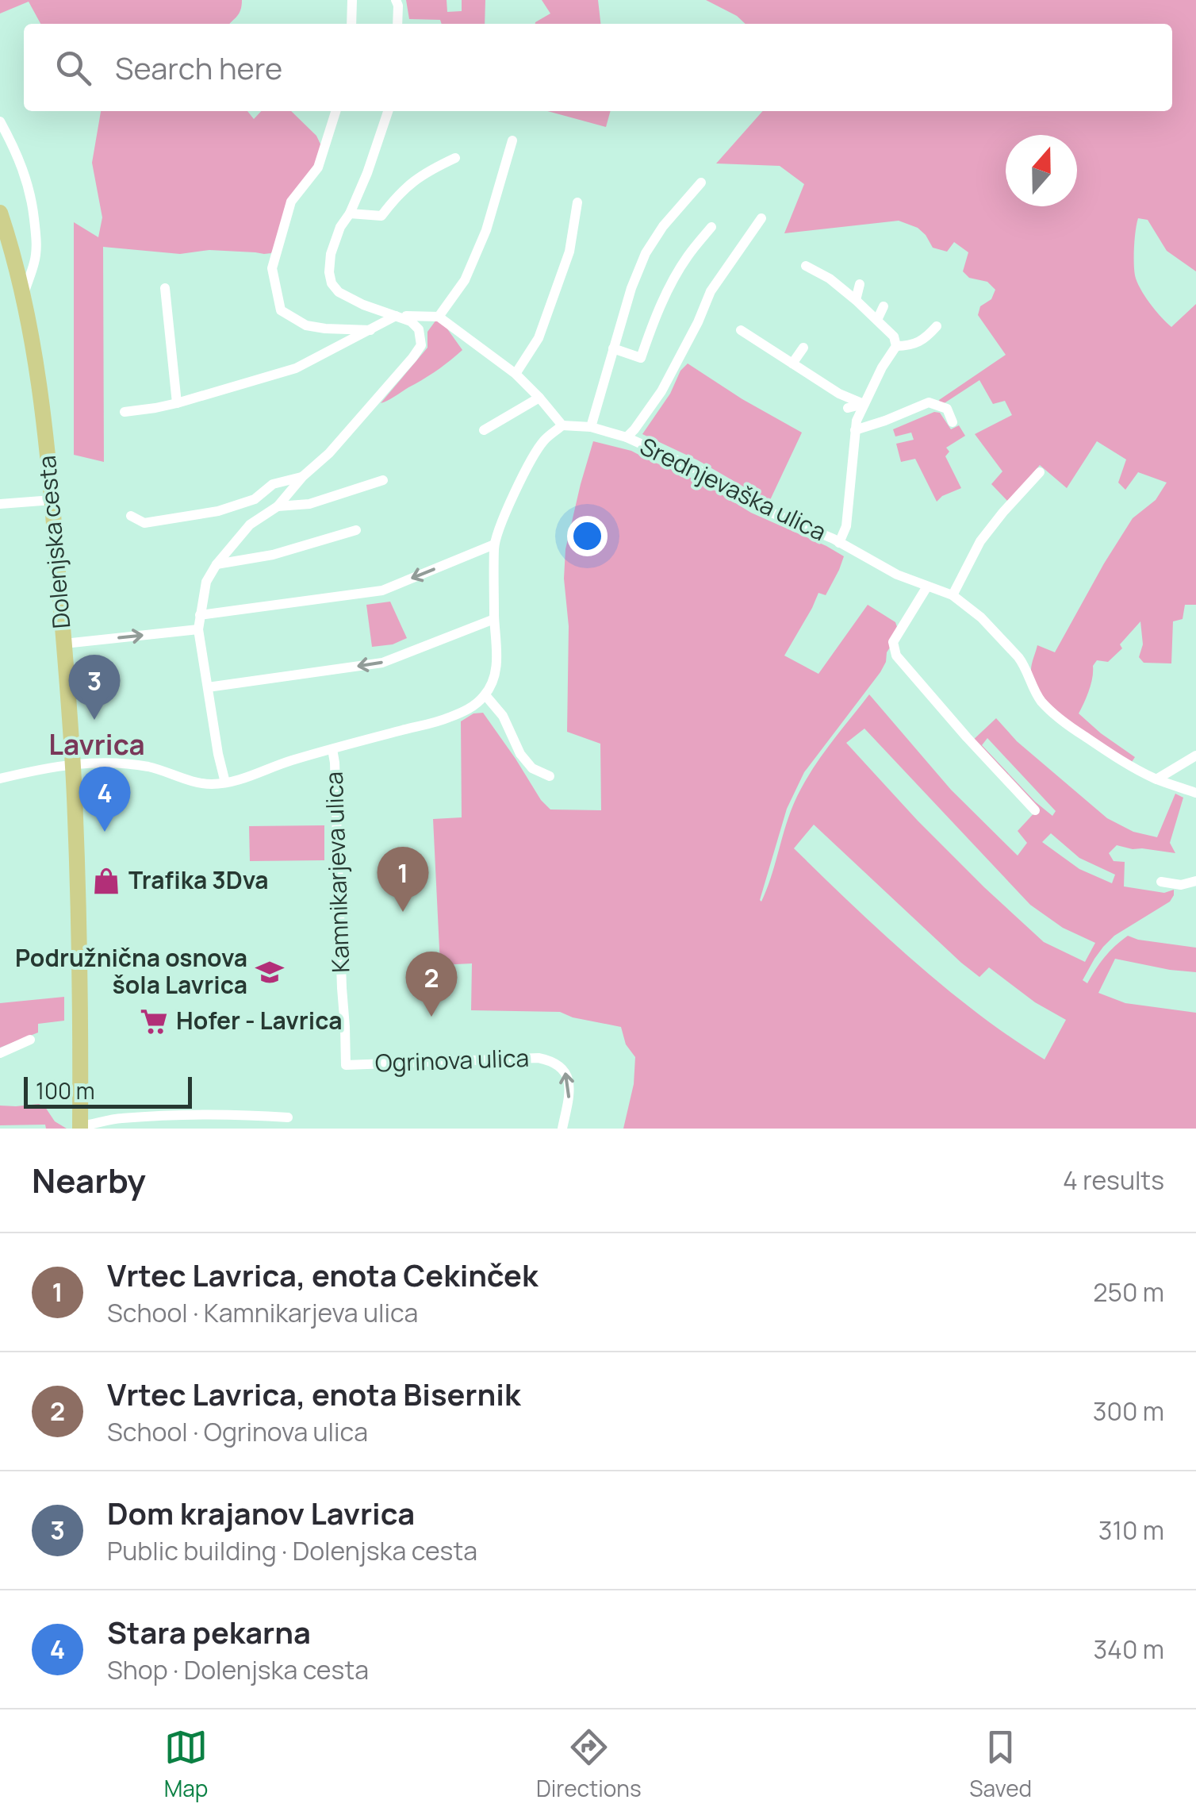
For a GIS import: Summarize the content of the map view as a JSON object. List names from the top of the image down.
{
  "streets": {
    "main road": ["Dolenjska cesta"],
    "street": ["Srednjevaška ulica", "Kamnikarjeva ulica", "Ogrinova ulica"]
  },
  "crossings": [
    ["Dolenjska cesta", "Kamnikarjeva ulica"],
    ["Kamnikarjeva ulica", "Ogrinova ulica"]
  ],
  "districts": ["Lavrica"],
  "places": {
    "shop": ["Trafika 3Dva"],
    "school or university": ["Podružnična osnova šola Lavrica"],
    "supermarket": ["Hofer - Lavrica"]
  },
  "scale_bar": "100 m",
  "north": "top",
  "page": {
    "search": "Search here",
    "pins": [
      "3",
      "4",
      "1",
      "2"
    ],
    "scale": "100 m",
    "heading": ["Nearby", "4 results"],
    "list": [
      {
        "mark": "1",
        "name": "Vrtec Lavrica, enota Cekinček",
        "note": "School · Kamnikarjeva ulica",
        "value": "250 m"
      },
      {
        "mark": "2",
        "name": "Vrtec Lavrica, enota Bisernik",
        "note": "School · Ogrinova ulica",
        "value": "300 m"
      },
      {
        "mark": "3",
        "name": "Dom krajanov Lavrica",
        "note": "Public building · Dolenjska cesta",
        "value": "310 m"
      },
      {
        "mark": "4",
        "name": "Stara pekarna",
        "note": "Shop · Dolenjska cesta",
        "value": "340 m"
      }
    ],
    "nav": ["Map", "Directions", "Saved"]
  }
}
